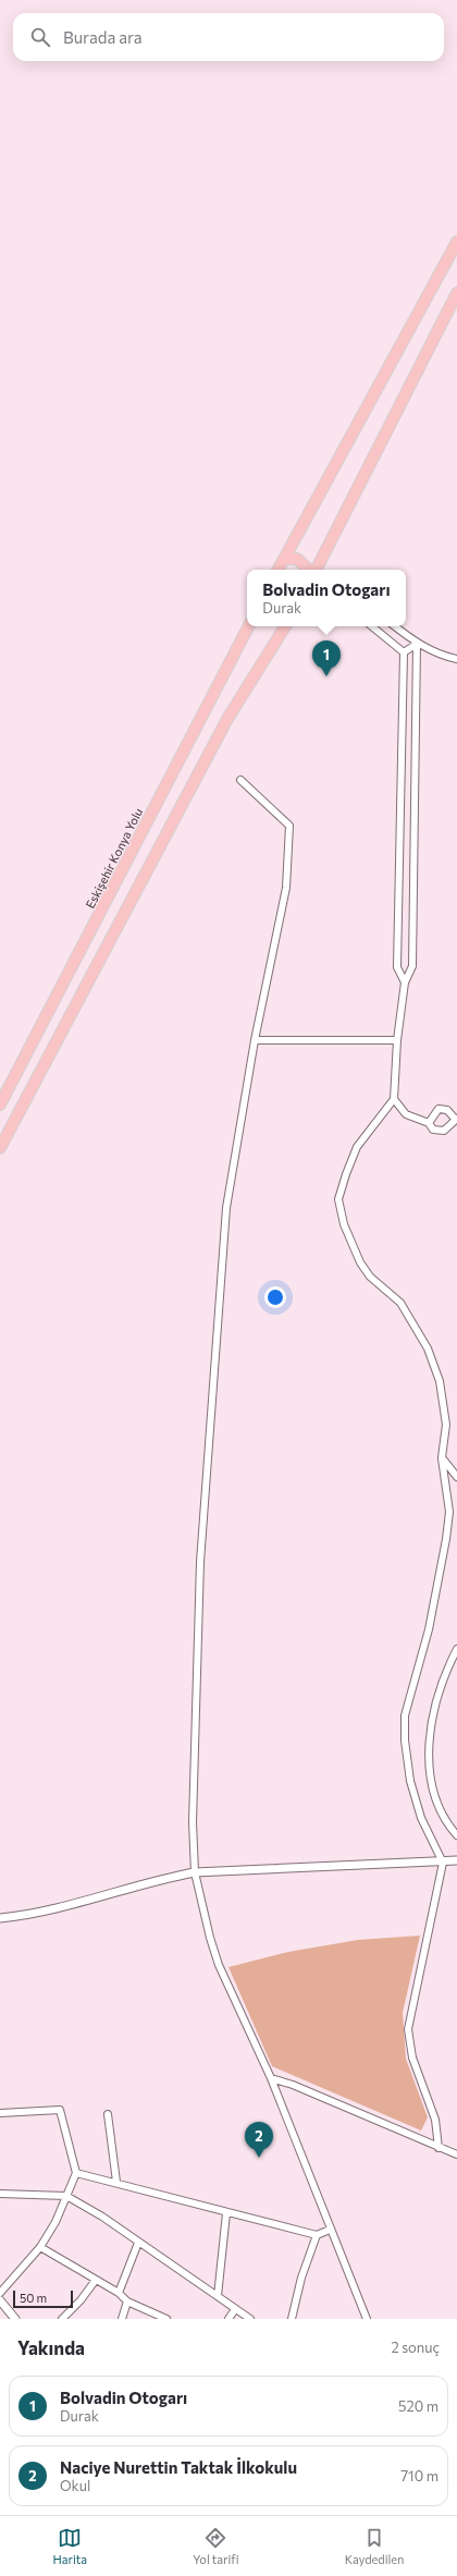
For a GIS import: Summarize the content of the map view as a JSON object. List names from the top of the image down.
{
  "streets": {
    "highway": ["Eskişehir Konya Yolu"]
  },
  "scale_bar": "50 m",
  "page": {
    "search": "Burada ara",
    "popup": ["Bolvadin Otogarı", "Durak"],
    "pins": ["1", "2"],
    "scale": "50 m",
    "heading": ["Yakında", "2 sonuç"],
    "list": [
      {
        "mark": "1",
        "name": "Bolvadin Otogarı",
        "note": "Durak",
        "value": "520 m"
      },
      {
        "mark": "2",
        "name": "Naciye Nurettin Taktak İlkokulu",
        "note": "Okul",
        "value": "710 m"
      }
    ],
    "nav": ["Harita", "Yol tarifi", "Kaydedilen"]
  }
}
